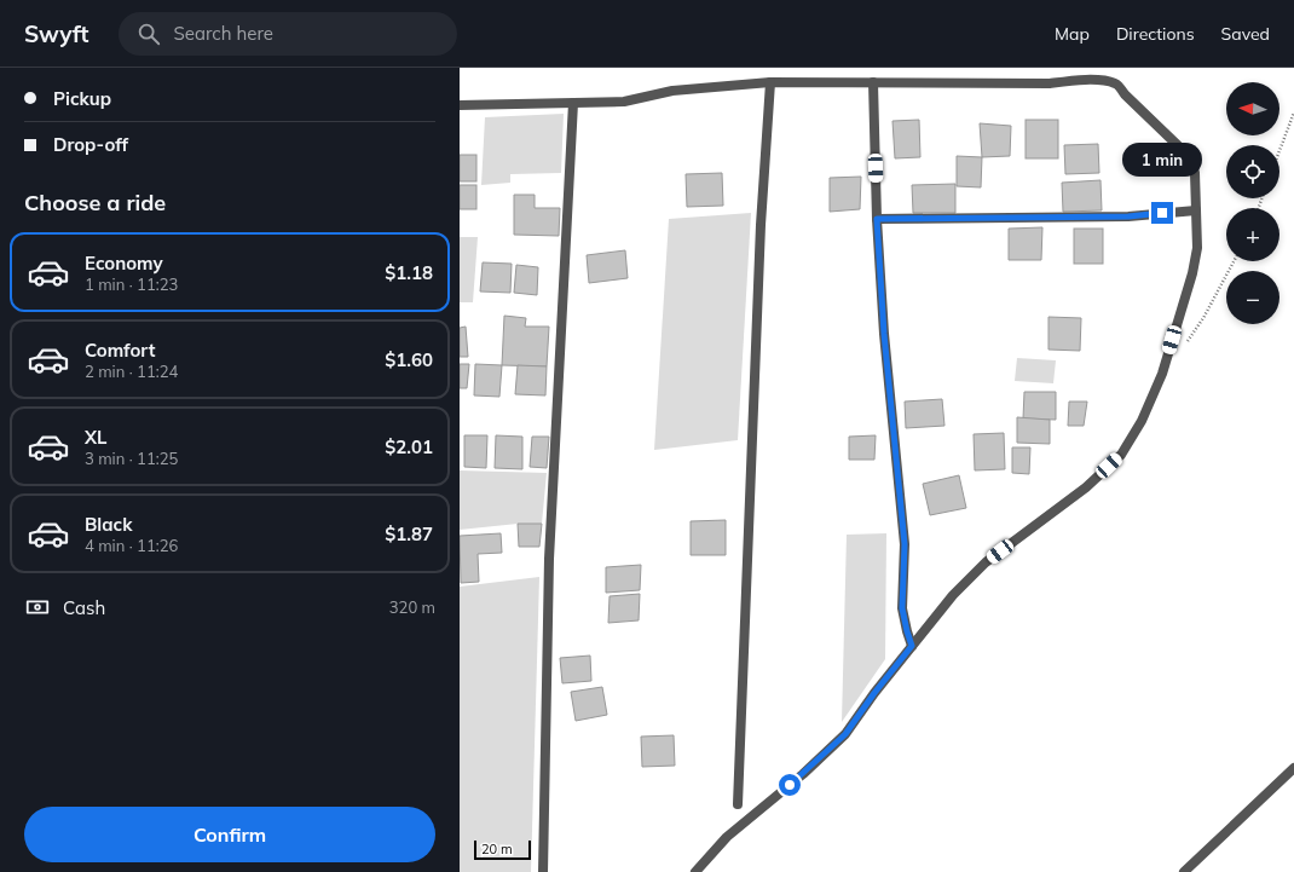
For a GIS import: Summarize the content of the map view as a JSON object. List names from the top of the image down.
{
  "scale_bar": "20 m",
  "north": "left",
  "page": {
    "header": "Swyft",
    "search": "Search here",
    "nav": ["Map", "Directions", "Saved"],
    "banner": ["Pickup", "Drop-off"],
    "map_buttons": ["+", "−"],
    "bubble": "1 min",
    "heading": "Choose a ride",
    "list": [
      {
        "name": "Economy",
        "note": "1 min · 11:23",
        "value": "$1.18"
      },
      {
        "name": "Comfort",
        "note": "2 min · 11:24",
        "value": "$1.60"
      },
      {
        "name": "XL",
        "note": "3 min · 11:25",
        "value": "$2.01"
      },
      {
        "name": "Black",
        "note": "4 min · 11:26",
        "value": "$1.87"
      }
    ],
    "pay": ["Cash", "320 m"],
    "buttons": "Confirm",
    "scale": "20 m"
  }
}
